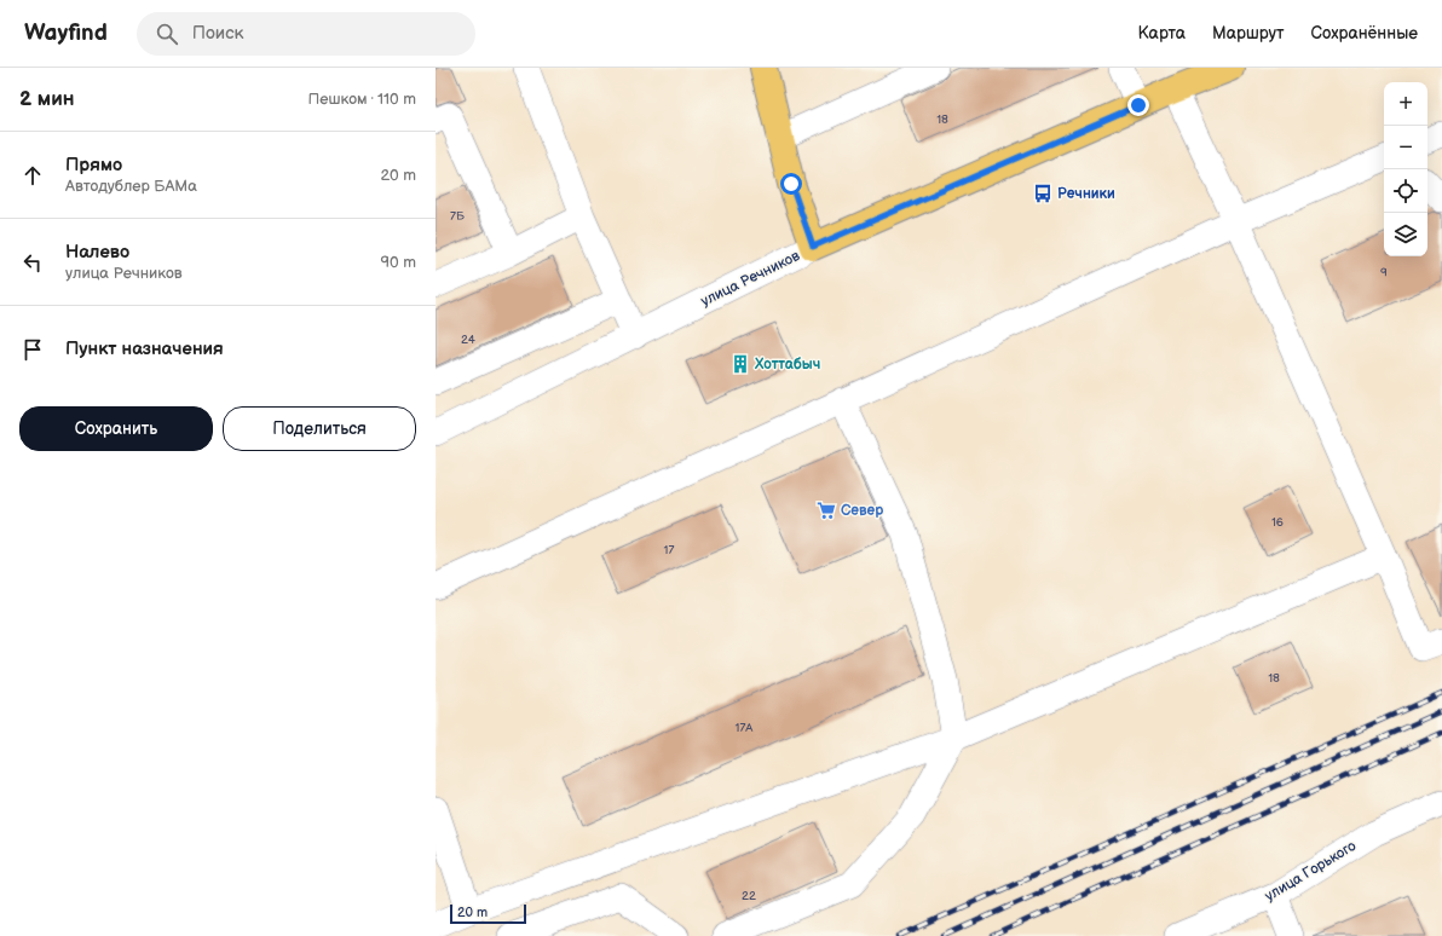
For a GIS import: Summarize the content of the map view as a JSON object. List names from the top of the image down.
{
  "streets": {
    "main road": ["улица Речников"],
    "street": ["улица Горького"]
  },
  "places": {
    "bus stop": ["Речники"],
    "building": ["Хоттабыч"],
    "supermarket": ["Север"]
  },
  "house_numbers": [
    "18",
    "7Б",
    "9",
    "24",
    "16",
    "17",
    "18",
    "17А",
    "22"
  ],
  "scale_bar": "20 m",
  "page": {
    "header": "Wayfind",
    "search": "Поиск",
    "nav": ["Карта", "Маршрут", "Сохранённые"],
    "heading": ["2 мин", "Пешком · 110 m"],
    "map_buttons": ["+", "−"],
    "list": [
      ["Прямо", "Автодублер БАМа", "20 m"],
      ["Налево", "улица Речников", "90 m"],
      "Пункт назначения"
    ],
    "buttons": ["Сохранить", "Поделиться"],
    "scale": "20 m"
  }
}
